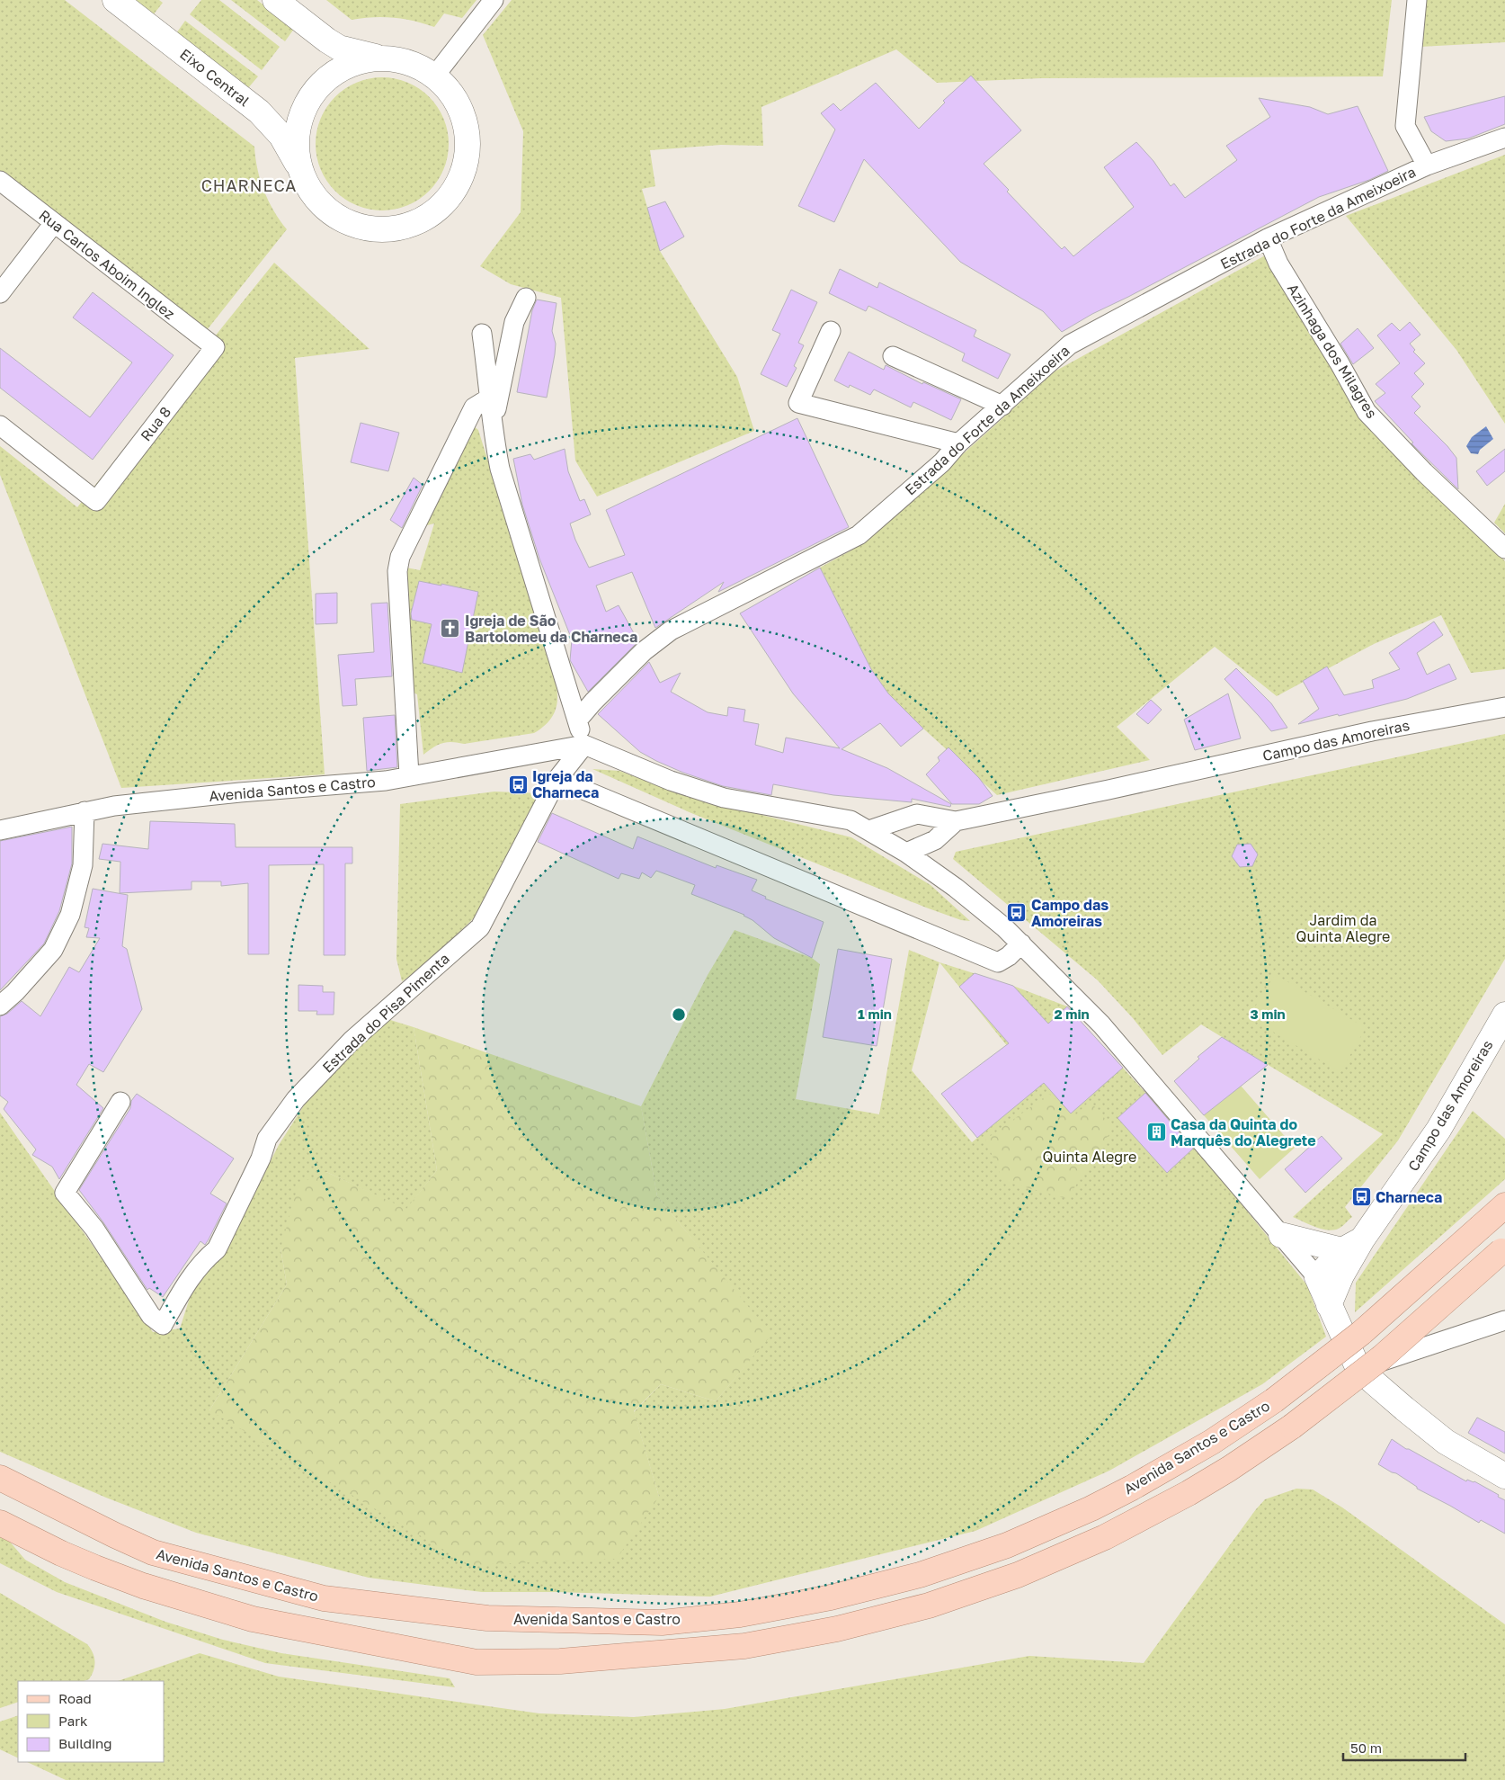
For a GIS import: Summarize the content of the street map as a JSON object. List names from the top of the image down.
{
  "streets": {
    "main road": ["Eixo Central", "Campo das Amoreiras", "Avenida Santos e Castro"],
    "street": [
      "Estrada do Forte da Ameixoeira",
      "Rua Carlos Aboim Inglez",
      "Azinhaga dos Milagres",
      "Rua 8",
      "Estrada do Pisa Pimenta"
    ]
  },
  "crossings": [
    ["Estrada do Forte da Ameixoeira", "Azinhaga dos Milagres"],
    ["Rua Carlos Aboim Inglez", "Rua 8"],
    ["Avenida Santos e Castro", "Estrada do Pisa Pimenta"]
  ],
  "districts": ["CHARNECA"],
  "parks": ["Jardim da Quinta Alegre", "Quinta Alegre"],
  "places": {
    "church": ["Igreja de São Bartolomeu da Charneca"],
    "bus stop": ["Igreja da Charneca", "Campo das Amoreiras", "Charneca"],
    "building": ["Casa da Quinta do Marquês do Alegrete"]
  },
  "legend": ["Road", "Park", "Building"],
  "scale_bar": "50 m",
  "rings": ["1 min", "2 min", "3 min"]
}
